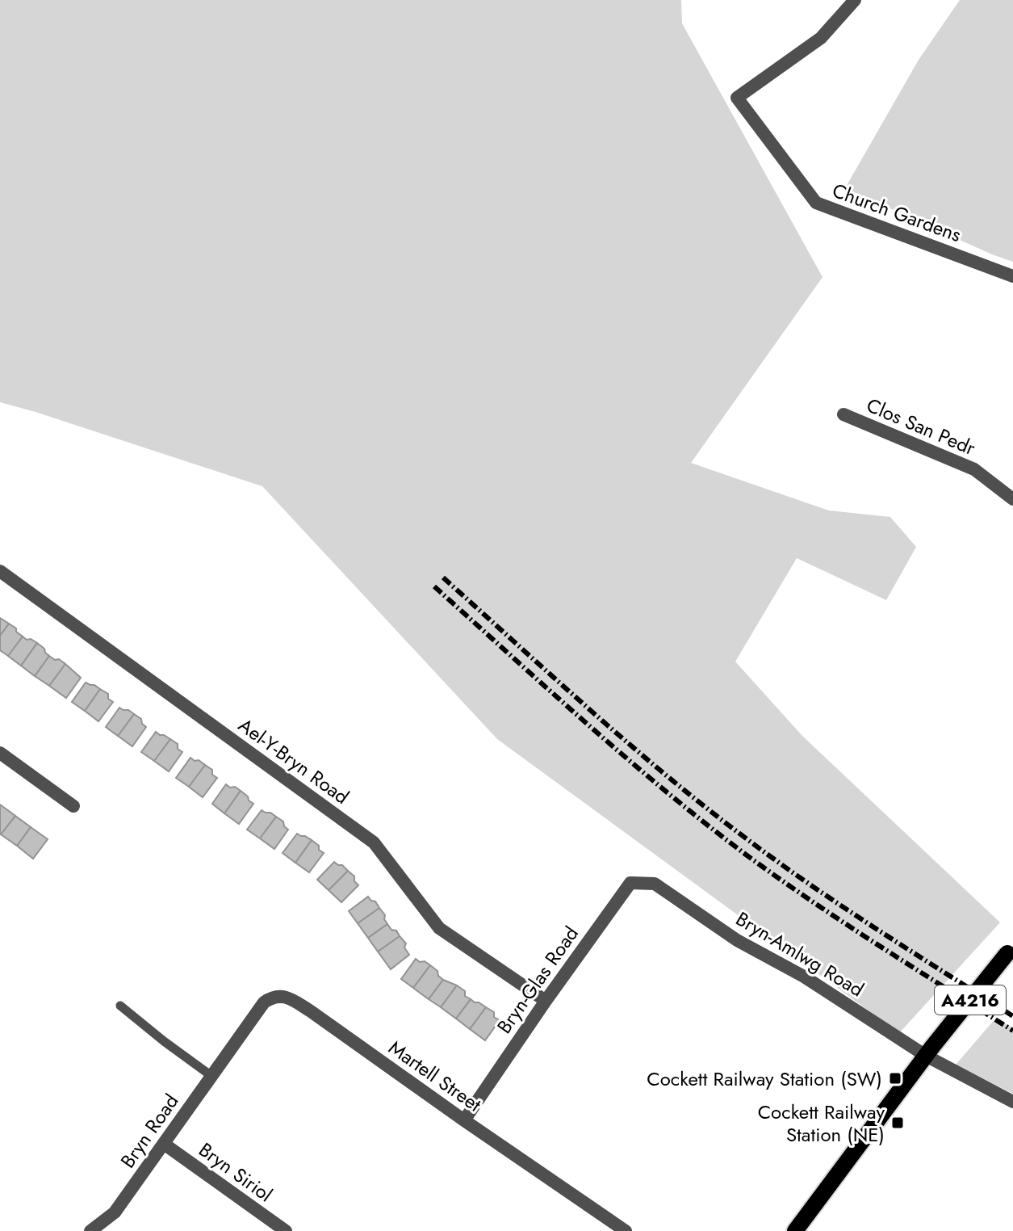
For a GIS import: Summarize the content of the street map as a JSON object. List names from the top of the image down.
{
  "streets": {
    "main road": ["A4216"],
    "street": [
      "Church Gardens",
      "Clos San Pedr",
      "Ael-Y-Bryn Road",
      "Bryn-Amlwg Road",
      "Bryn-Glas Road",
      "Martell Street",
      "Bryn Road",
      "Bryn Siriol"
    ]
  },
  "crossings": [
    ["Ael-Y-Bryn Road", "Bryn-Glas Road"],
    ["Bryn-Amlwg Road", "Bryn-Glas Road"],
    ["Bryn-Amlwg Road", "A4216"],
    ["Bryn-Glas Road", "Martell Street"],
    ["Martell Street", "Bryn Road"],
    ["Bryn Road", "Bryn Siriol"]
  ],
  "places": {
    "transit": ["Cockett Railway Station (SW)", "Cockett Railway Station (NE)"]
  }
}
